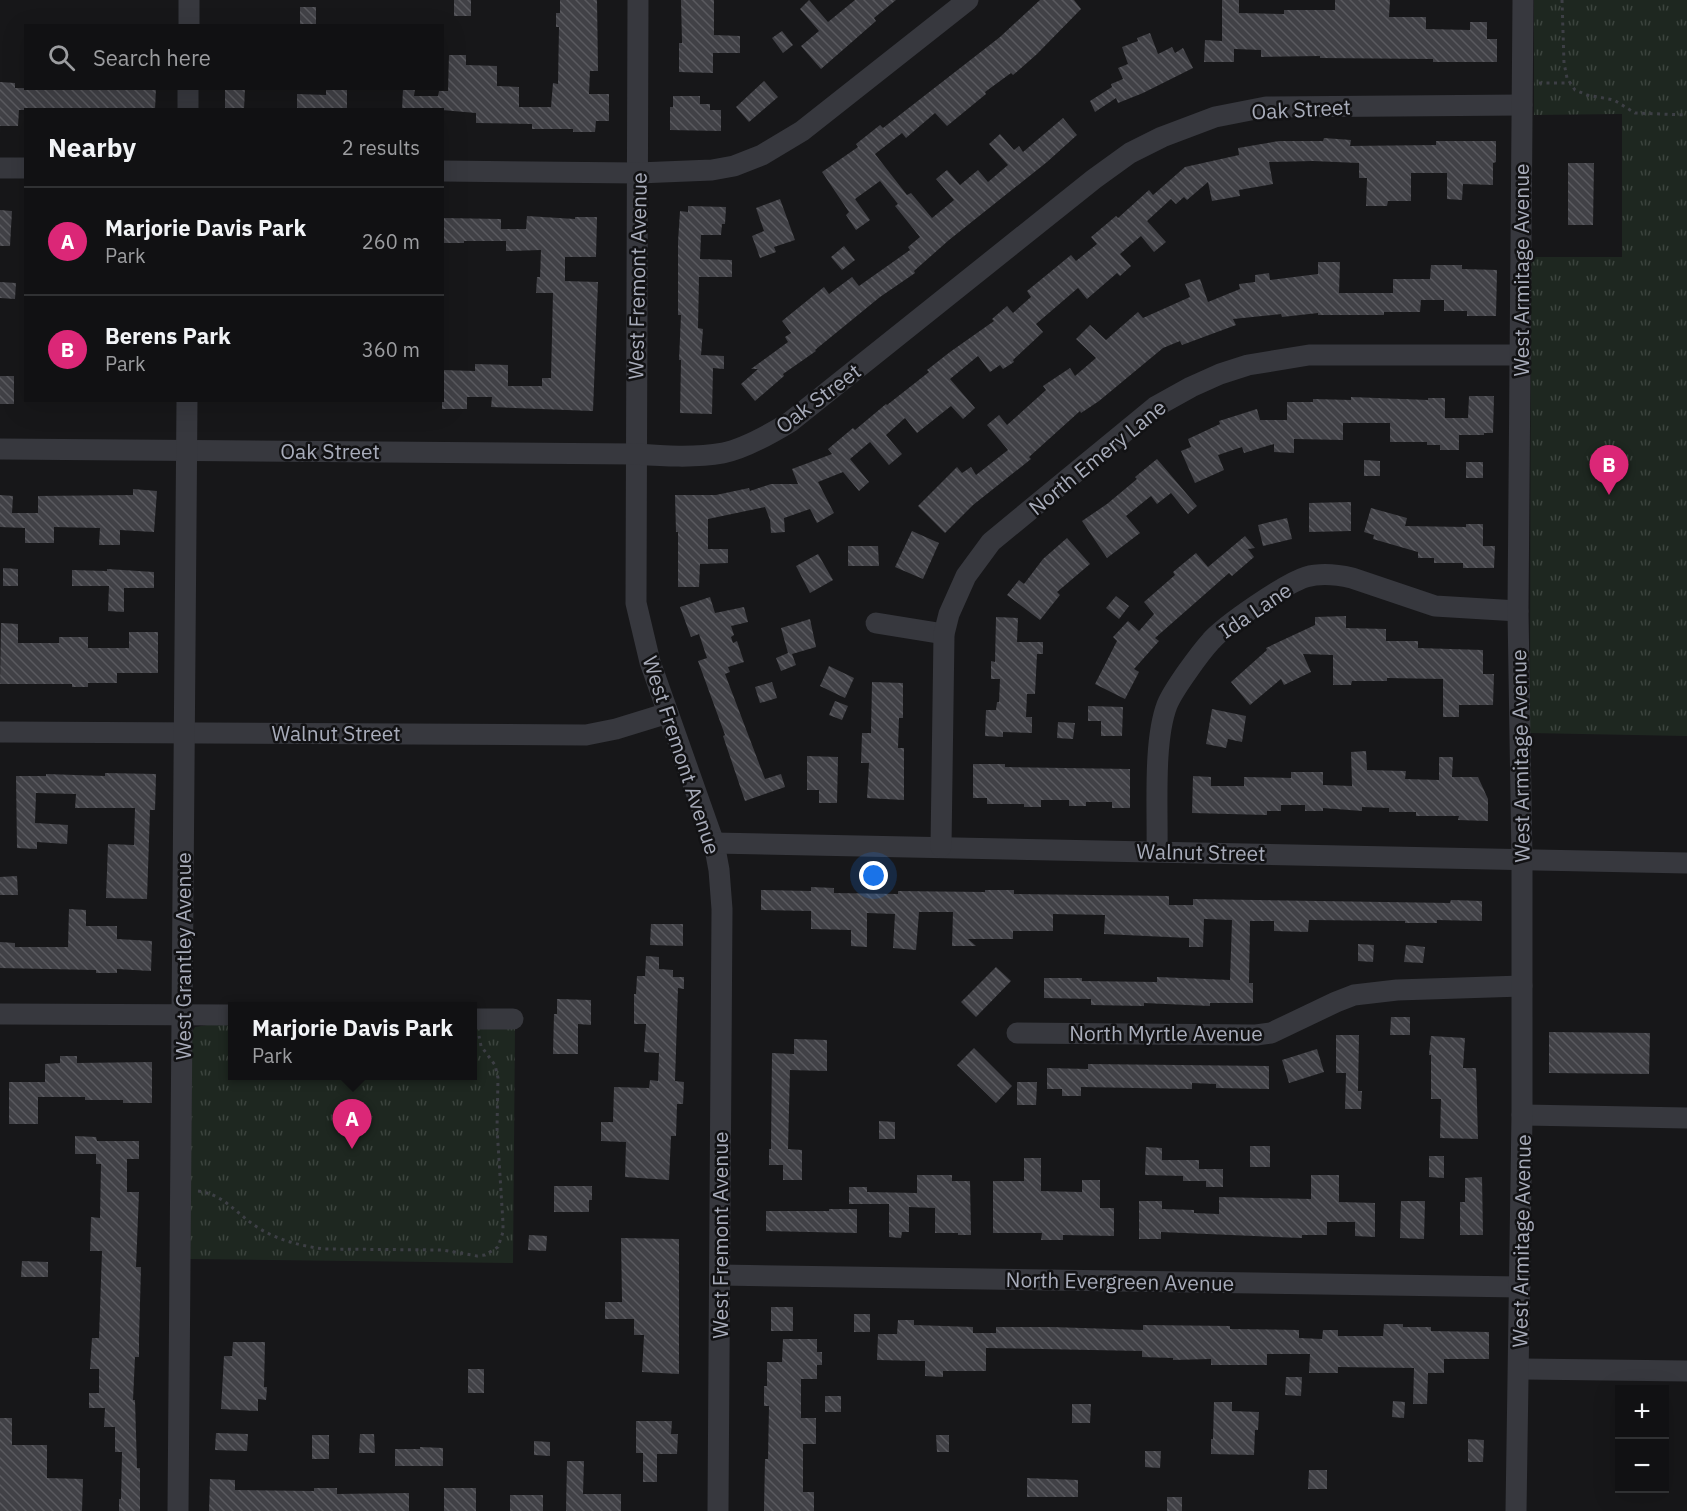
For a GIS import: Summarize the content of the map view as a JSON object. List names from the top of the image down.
{
  "streets": {
    "street": [
      "Oak Street",
      "West Armitage Avenue",
      "West Fremont Avenue",
      "North Emery Lane",
      "Ida Lane",
      "Walnut Street",
      "West Grantley Avenue",
      "North Myrtle Avenue",
      "North Evergreen Avenue"
    ]
  },
  "crossings": [
    ["Oak Street", "West Armitage Avenue"],
    ["Oak Street", "West Fremont Avenue"],
    ["Oak Street", "West Grantley Avenue"],
    ["West Armitage Avenue", "North Emery Lane"],
    ["West Armitage Avenue", "Ida Lane"],
    ["West Armitage Avenue", "Walnut Street"],
    ["West Armitage Avenue", "North Myrtle Avenue"],
    ["West Armitage Avenue", "North Evergreen Avenue"],
    ["West Fremont Avenue", "Walnut Street"],
    ["West Fremont Avenue", "North Evergreen Avenue"],
    ["North Emery Lane", "Walnut Street"],
    ["Ida Lane", "Walnut Street"],
    ["Walnut Street", "West Grantley Avenue"]
  ],
  "page": {
    "search": "Search here",
    "heading": ["Nearby", "2 results"],
    "list": [
      {
        "mark": "A",
        "name": "Marjorie Davis Park",
        "note": "Park",
        "value": "260 m"
      },
      {
        "mark": "B",
        "name": "Berens Park",
        "note": "Park",
        "value": "360 m"
      }
    ],
    "pins": ["B", "A"],
    "popup": ["Marjorie Davis Park", "Park"],
    "map_buttons": ["+", "−"]
  }
}
